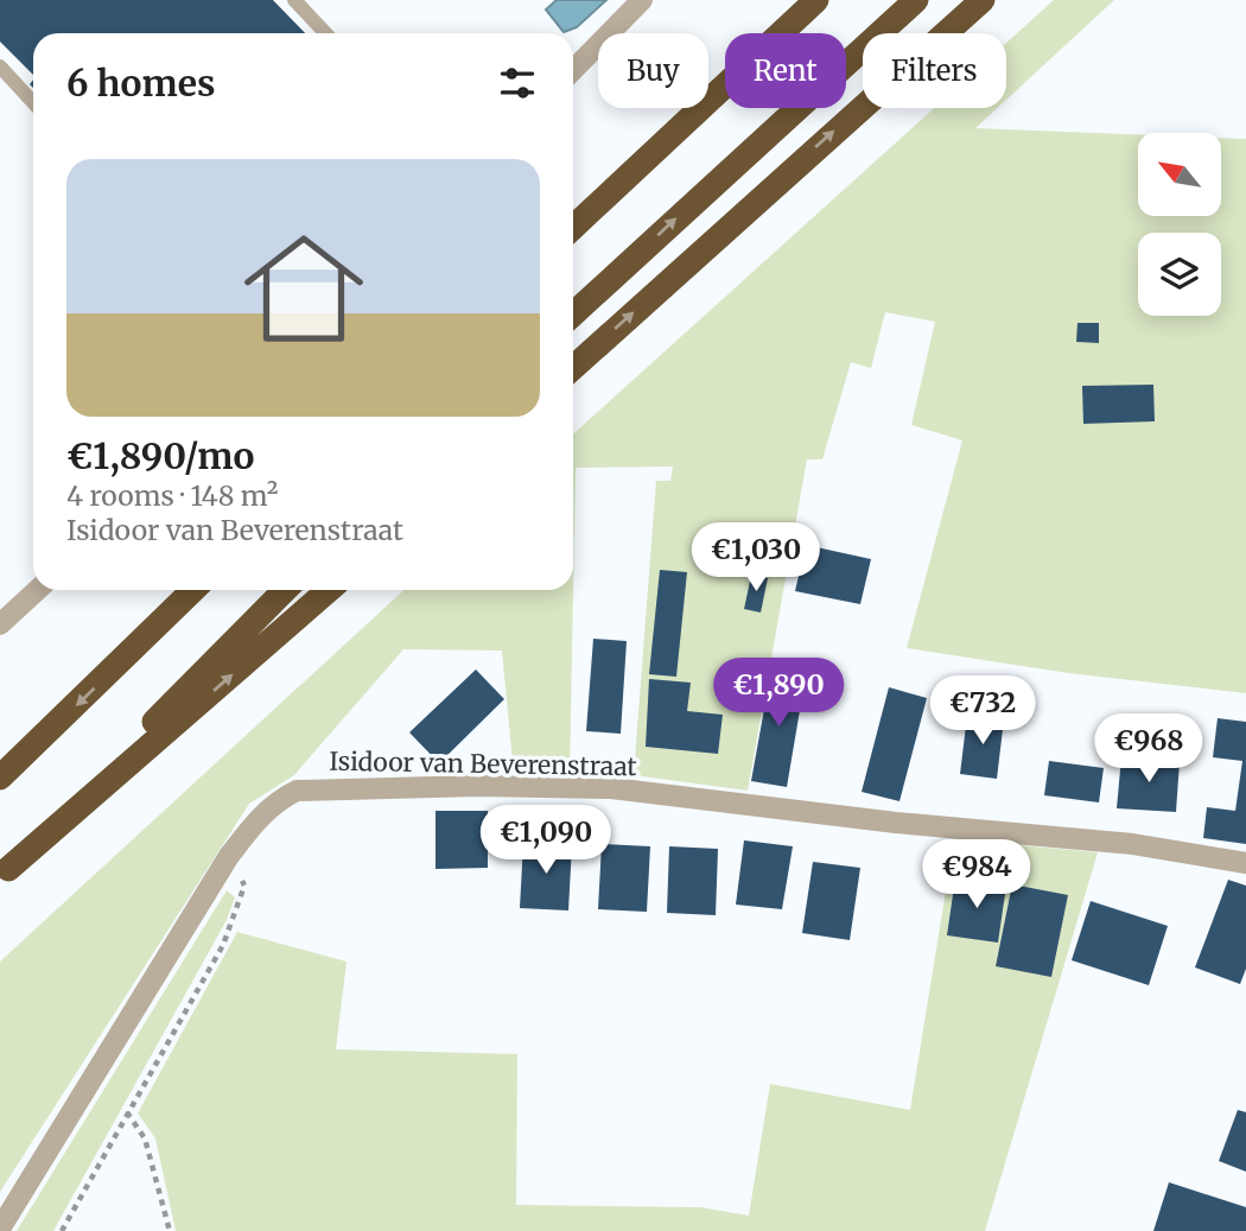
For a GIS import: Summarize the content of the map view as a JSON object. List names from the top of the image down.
{
  "streets": {
    "street": ["Isidoor van Beverenstraat"]
  },
  "north": "top left",
  "page": {
    "chip": ["Buy", "Rent", "Filters"],
    "heading": "6 homes",
    "list": [
      {
        "name": "€1,890/mo",
        "note": "4 rooms · 148 m² · Isidoor van Beverenstraat"
      }
    ],
    "price": [
      "€1,030",
      "€1,890",
      "€732",
      "€968",
      "€1,090",
      "€984"
    ]
  }
}
